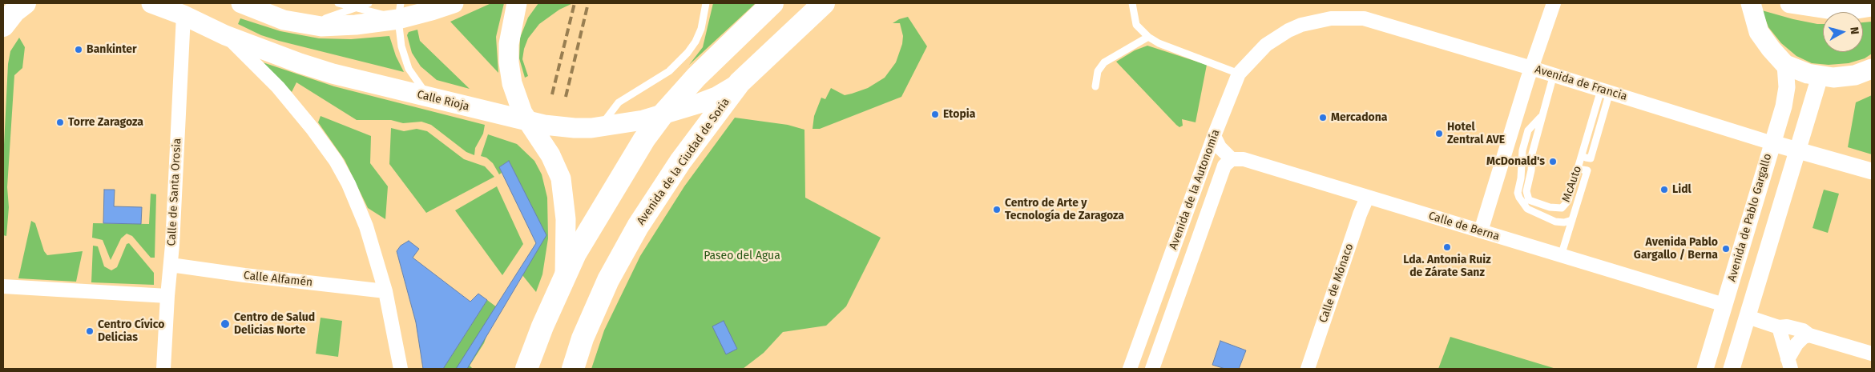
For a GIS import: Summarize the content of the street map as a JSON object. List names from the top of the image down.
{
  "streets": {
    "main road": ["Calle Rioja", "Avenida de la Ciudad de Soria"],
    "street": [
      "Avenida de Francia",
      "Avenida de la Autonomía",
      "Calle de Santa Orosia",
      "Avenida de Pablo Gargallo",
      "Calle de Berna",
      "Calle Alfamén",
      "Calle de Mónaco"
    ],
    "lane": ["McAuto"]
  },
  "crossings": [
    ["Avenida de Francia", "McAuto"],
    ["Avenida de Francia", "Avenida de la Autonomía"],
    ["Avenida de Francia", "Avenida de Pablo Gargallo"],
    ["Calle Rioja", "Avenida de la Ciudad de Soria"],
    ["Calle Rioja", "Calle de Santa Orosia"],
    ["Avenida de la Autonomía", "Calle de Berna"],
    ["Calle de Santa Orosia", "Calle Alfamén"],
    ["Avenida de Pablo Gargallo", "Calle de Berna"],
    ["Calle de Berna", "Calle de Mónaco"]
  ],
  "parks": ["Paseo del Agua"],
  "places": [
    "Bankinter",
    "Etopia",
    "Mercadona",
    "Torre Zaragoza",
    "Hotel Zentral AVE",
    "McDonald's",
    "Lidl",
    "Centro de Arte y Tecnología de Zaragoza",
    "Lda. Antonia Ruiz de Zárate Sanz",
    "Avenida Pablo Gargallo / Berna",
    "Centro de Salud Delicias Norte",
    "Centro Cívico Delicias"
  ],
  "north": "right"
}
